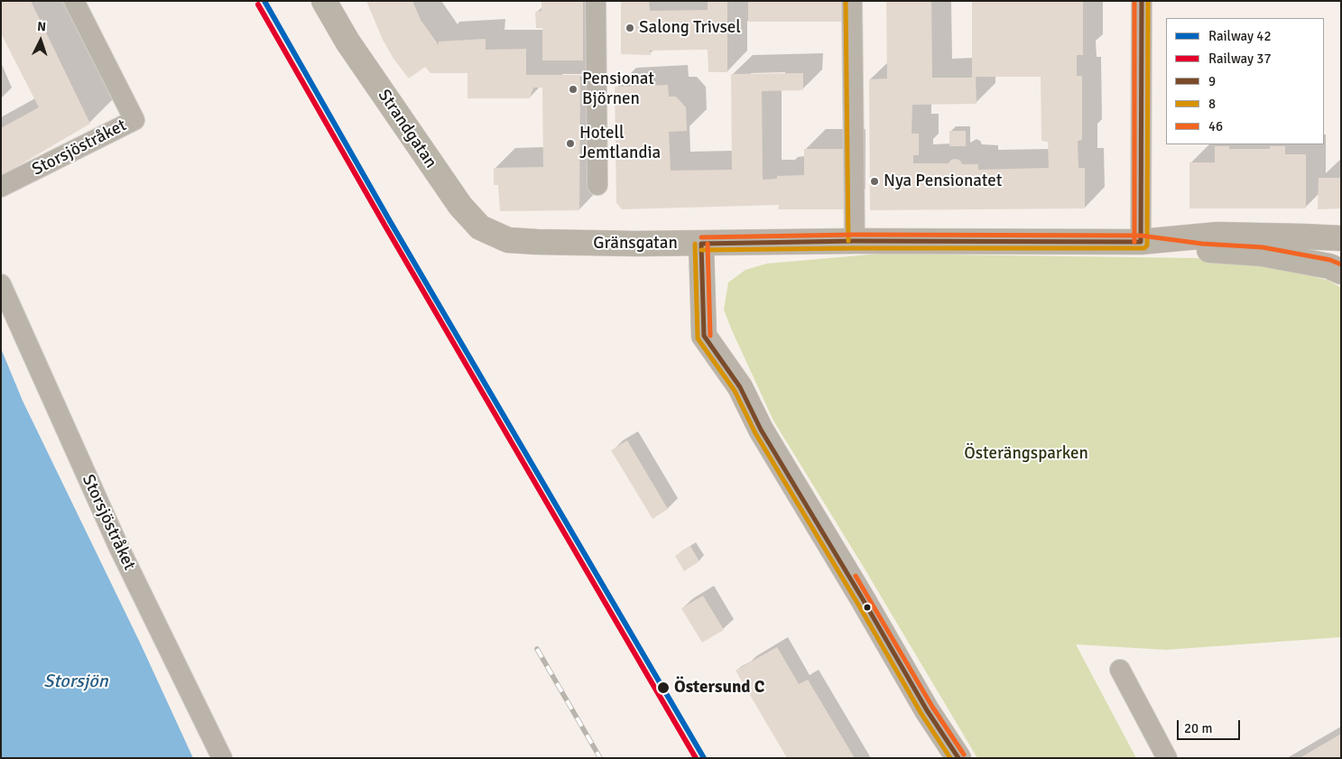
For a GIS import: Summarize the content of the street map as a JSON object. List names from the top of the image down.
{
  "streets": {
    "main road": ["Strandgatan", "Gränsgatan"],
    "street": ["Storsjöstråket"]
  },
  "crossings": [
    ["Strandgatan", "Gränsgatan"]
  ],
  "water": ["Storsjön"],
  "parks": ["Österängsparken"],
  "places": [
    "Salong Trivsel",
    "Pensionat Björnen",
    "Hotell Jemtlandia",
    "Nya Pensionatet",
    "Östersund C"
  ],
  "lines": [
    "rail line 42",
    "transit line 9",
    "transit line 8",
    "transit line 46",
    "rail line 37"
  ],
  "legend": [
    "Railway 42",
    "Railway 37",
    "9",
    "8",
    "46"
  ],
  "scale_bar": "20 m",
  "north": "top"
}
